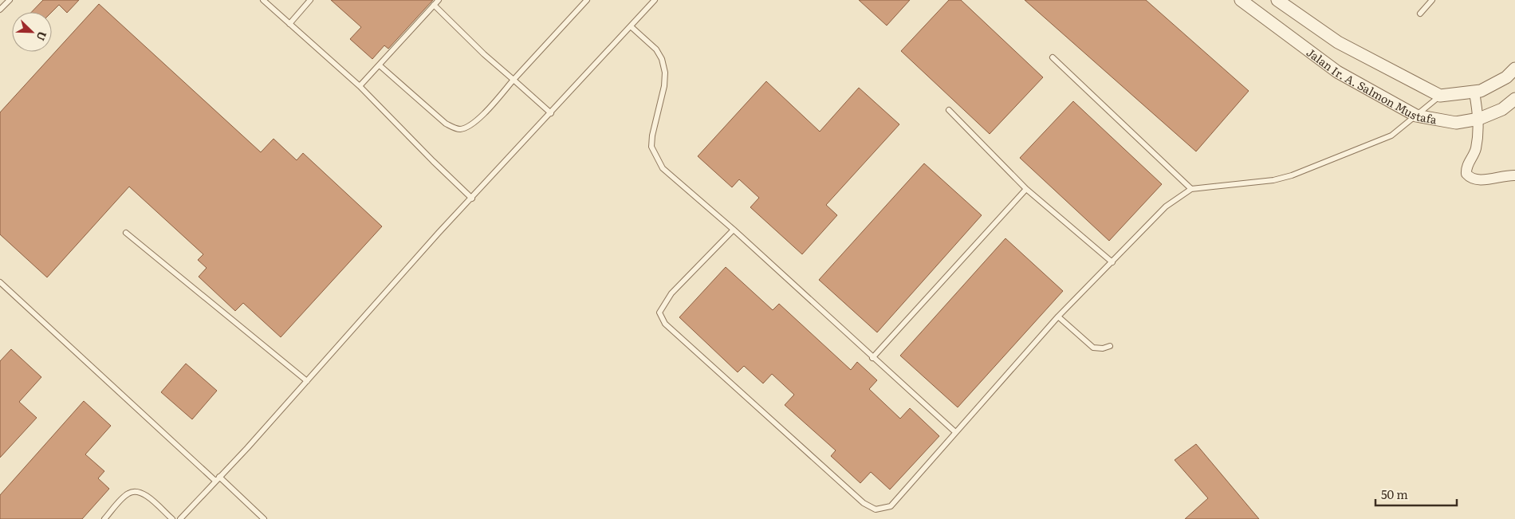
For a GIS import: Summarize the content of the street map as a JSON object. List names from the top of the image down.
{
  "streets": {
    "street": ["Jalan Ir. A. Salmon Mustafa"]
  },
  "scale_bar": "50 m",
  "north": "bottom right"
}
